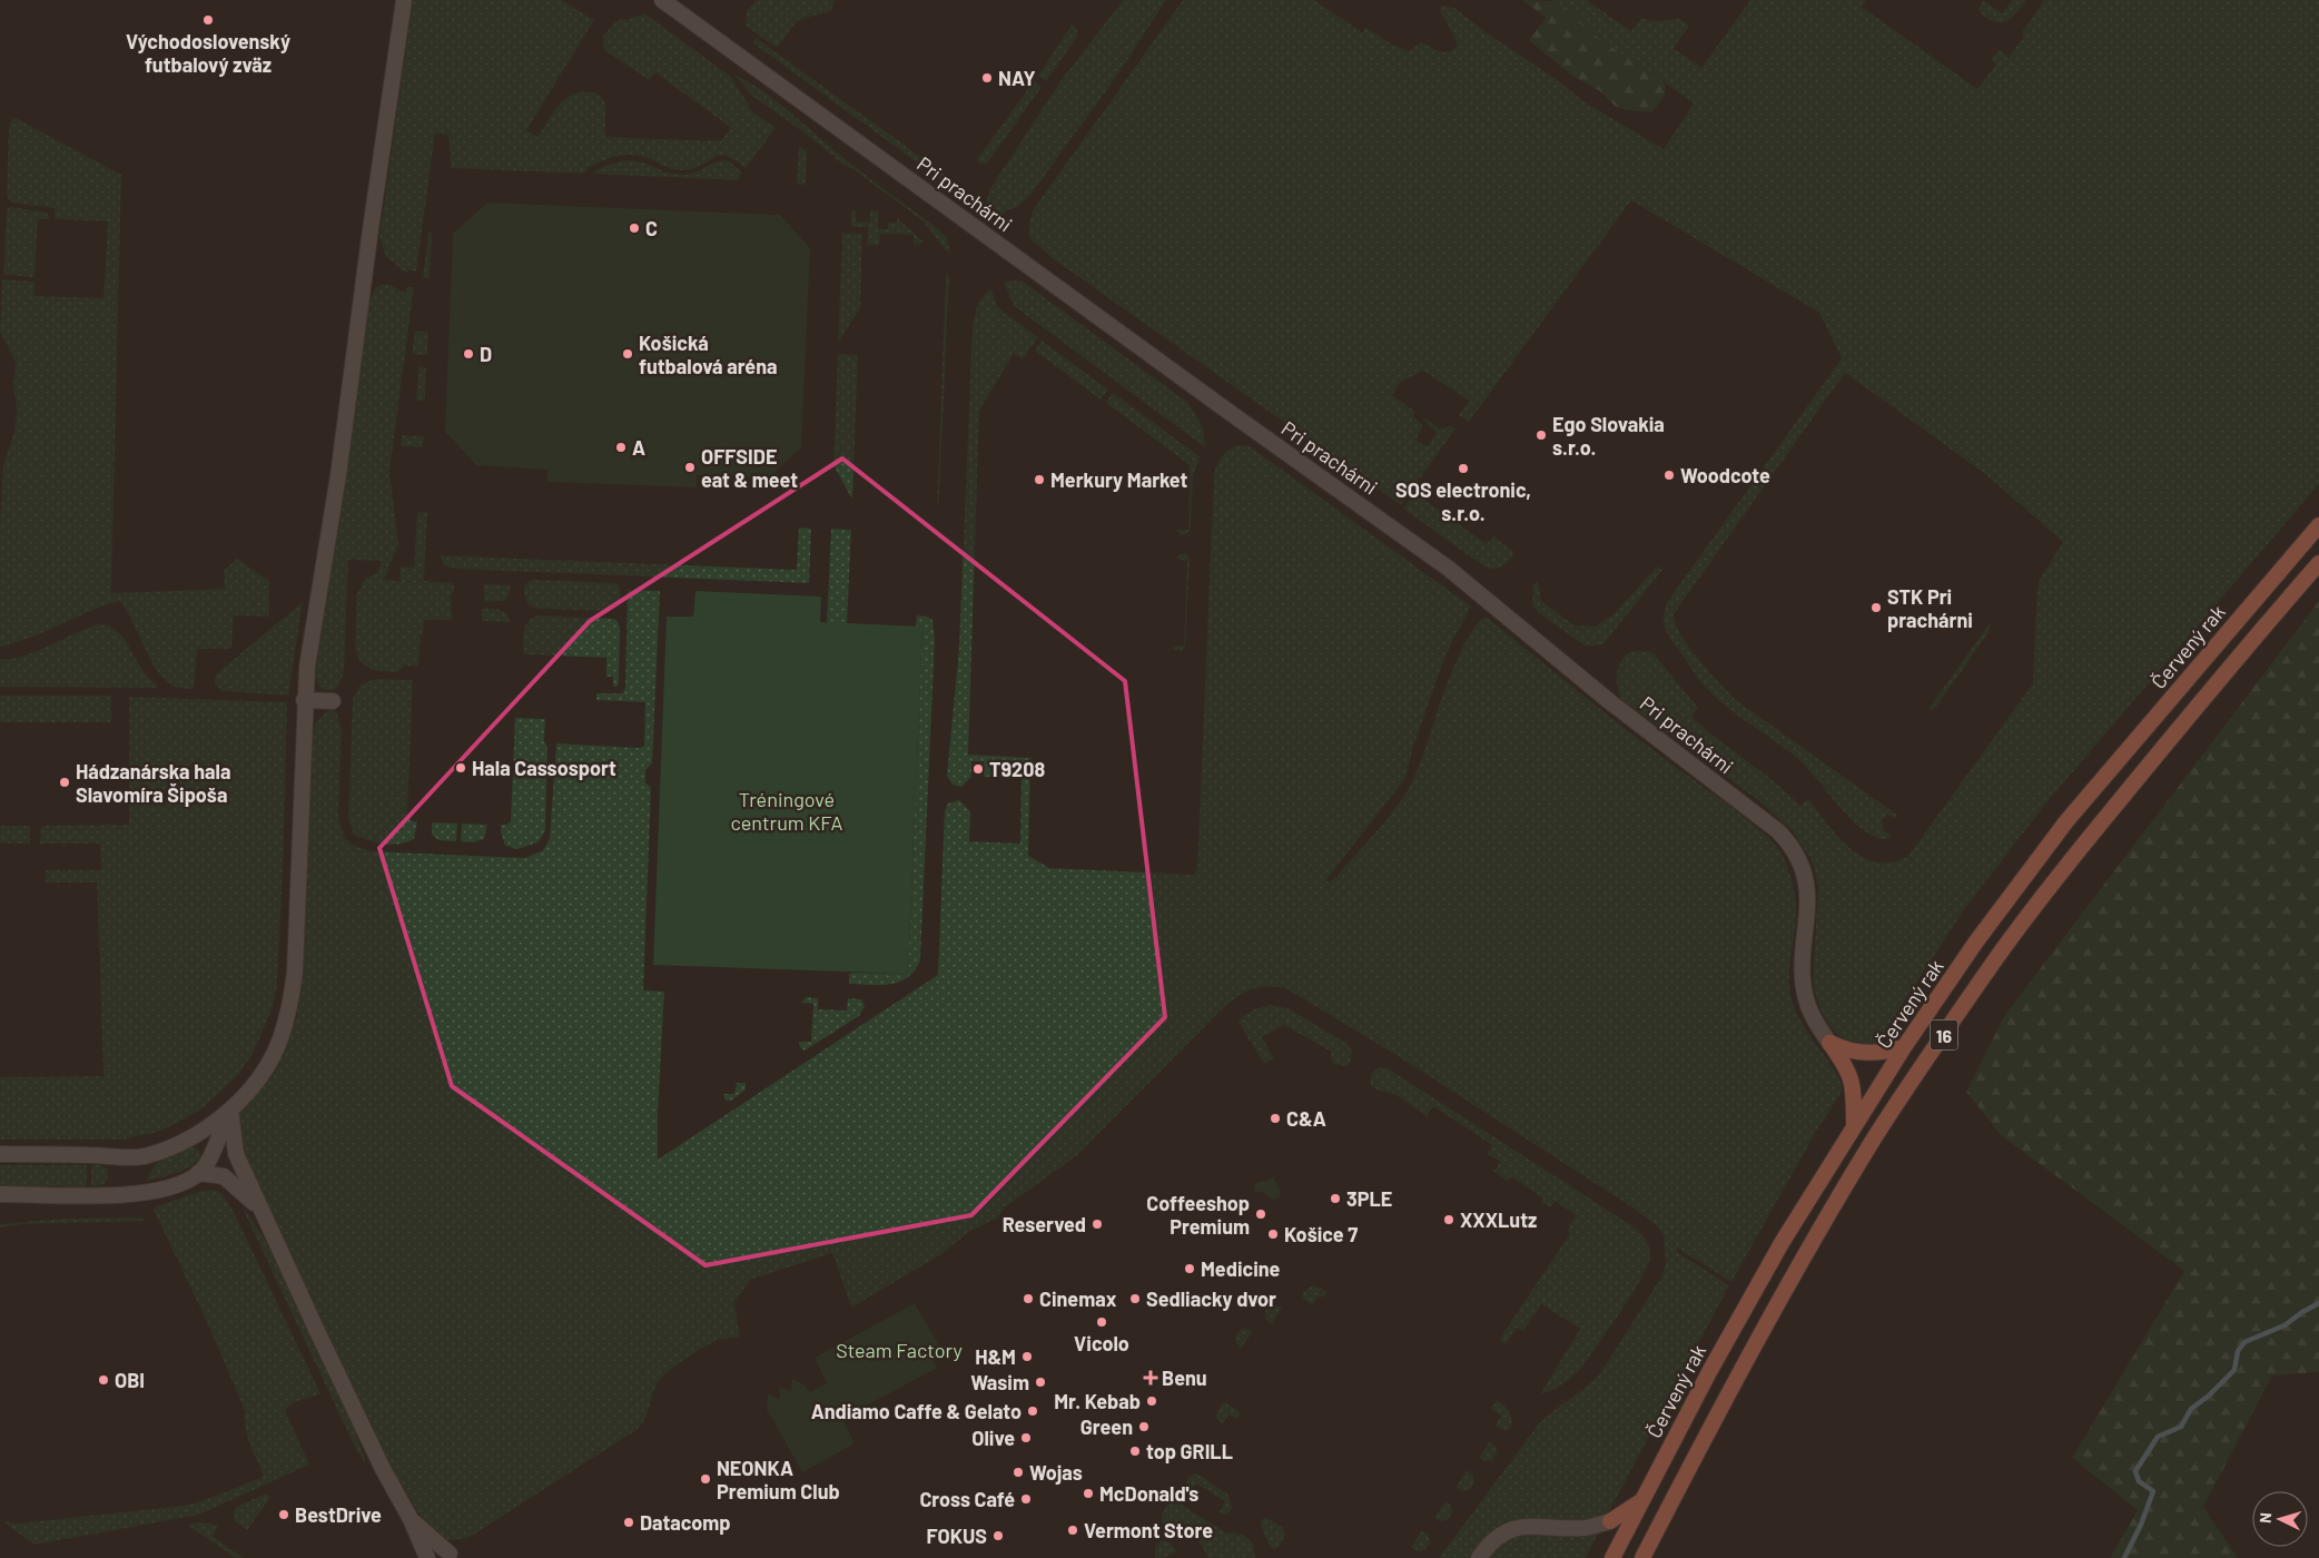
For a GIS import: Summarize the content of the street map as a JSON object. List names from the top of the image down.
{
  "streets": {
    "highway": ["Červený rak", "16"],
    "street": ["Pri prachárni"]
  },
  "parks": ["Tréningové centrum KFA", "Steam Factory"],
  "places": {
    "other": [
      "Východoslovenský futbalový zväz",
      "NAY",
      "C",
      "D",
      "Košická futbalová aréna",
      "Ego Slovakia s.r.o.",
      "A",
      "OFFSIDE eat & meet",
      "SOS electronic, s.r.o.",
      "Woodcote",
      "Merkury Market",
      "STK Pri prachárni",
      "Hala Cassosport",
      "T9208",
      "Hádzanárska hala Slavomíra Šipoša",
      "C&A",
      "3PLE",
      "Coffeeshop Premium",
      "XXXLutz",
      "Reserved",
      "Košice 7",
      "Medicine",
      "Cinemax",
      "Sedliacky dvor",
      "Vicolo",
      "H&M",
      "OBI",
      "Wasim",
      "Mr. Kebab",
      "Andiamo Caffe & Gelato",
      "Green",
      "Olive",
      "top GRILL",
      "Wojas",
      "NEONKA Premium Club",
      "McDonald's",
      "Cross Café",
      "BestDrive",
      "Datacomp",
      "Vermont Store",
      "FOKUS"
    ],
    "health": ["Benu"]
  },
  "north": "left"
}
